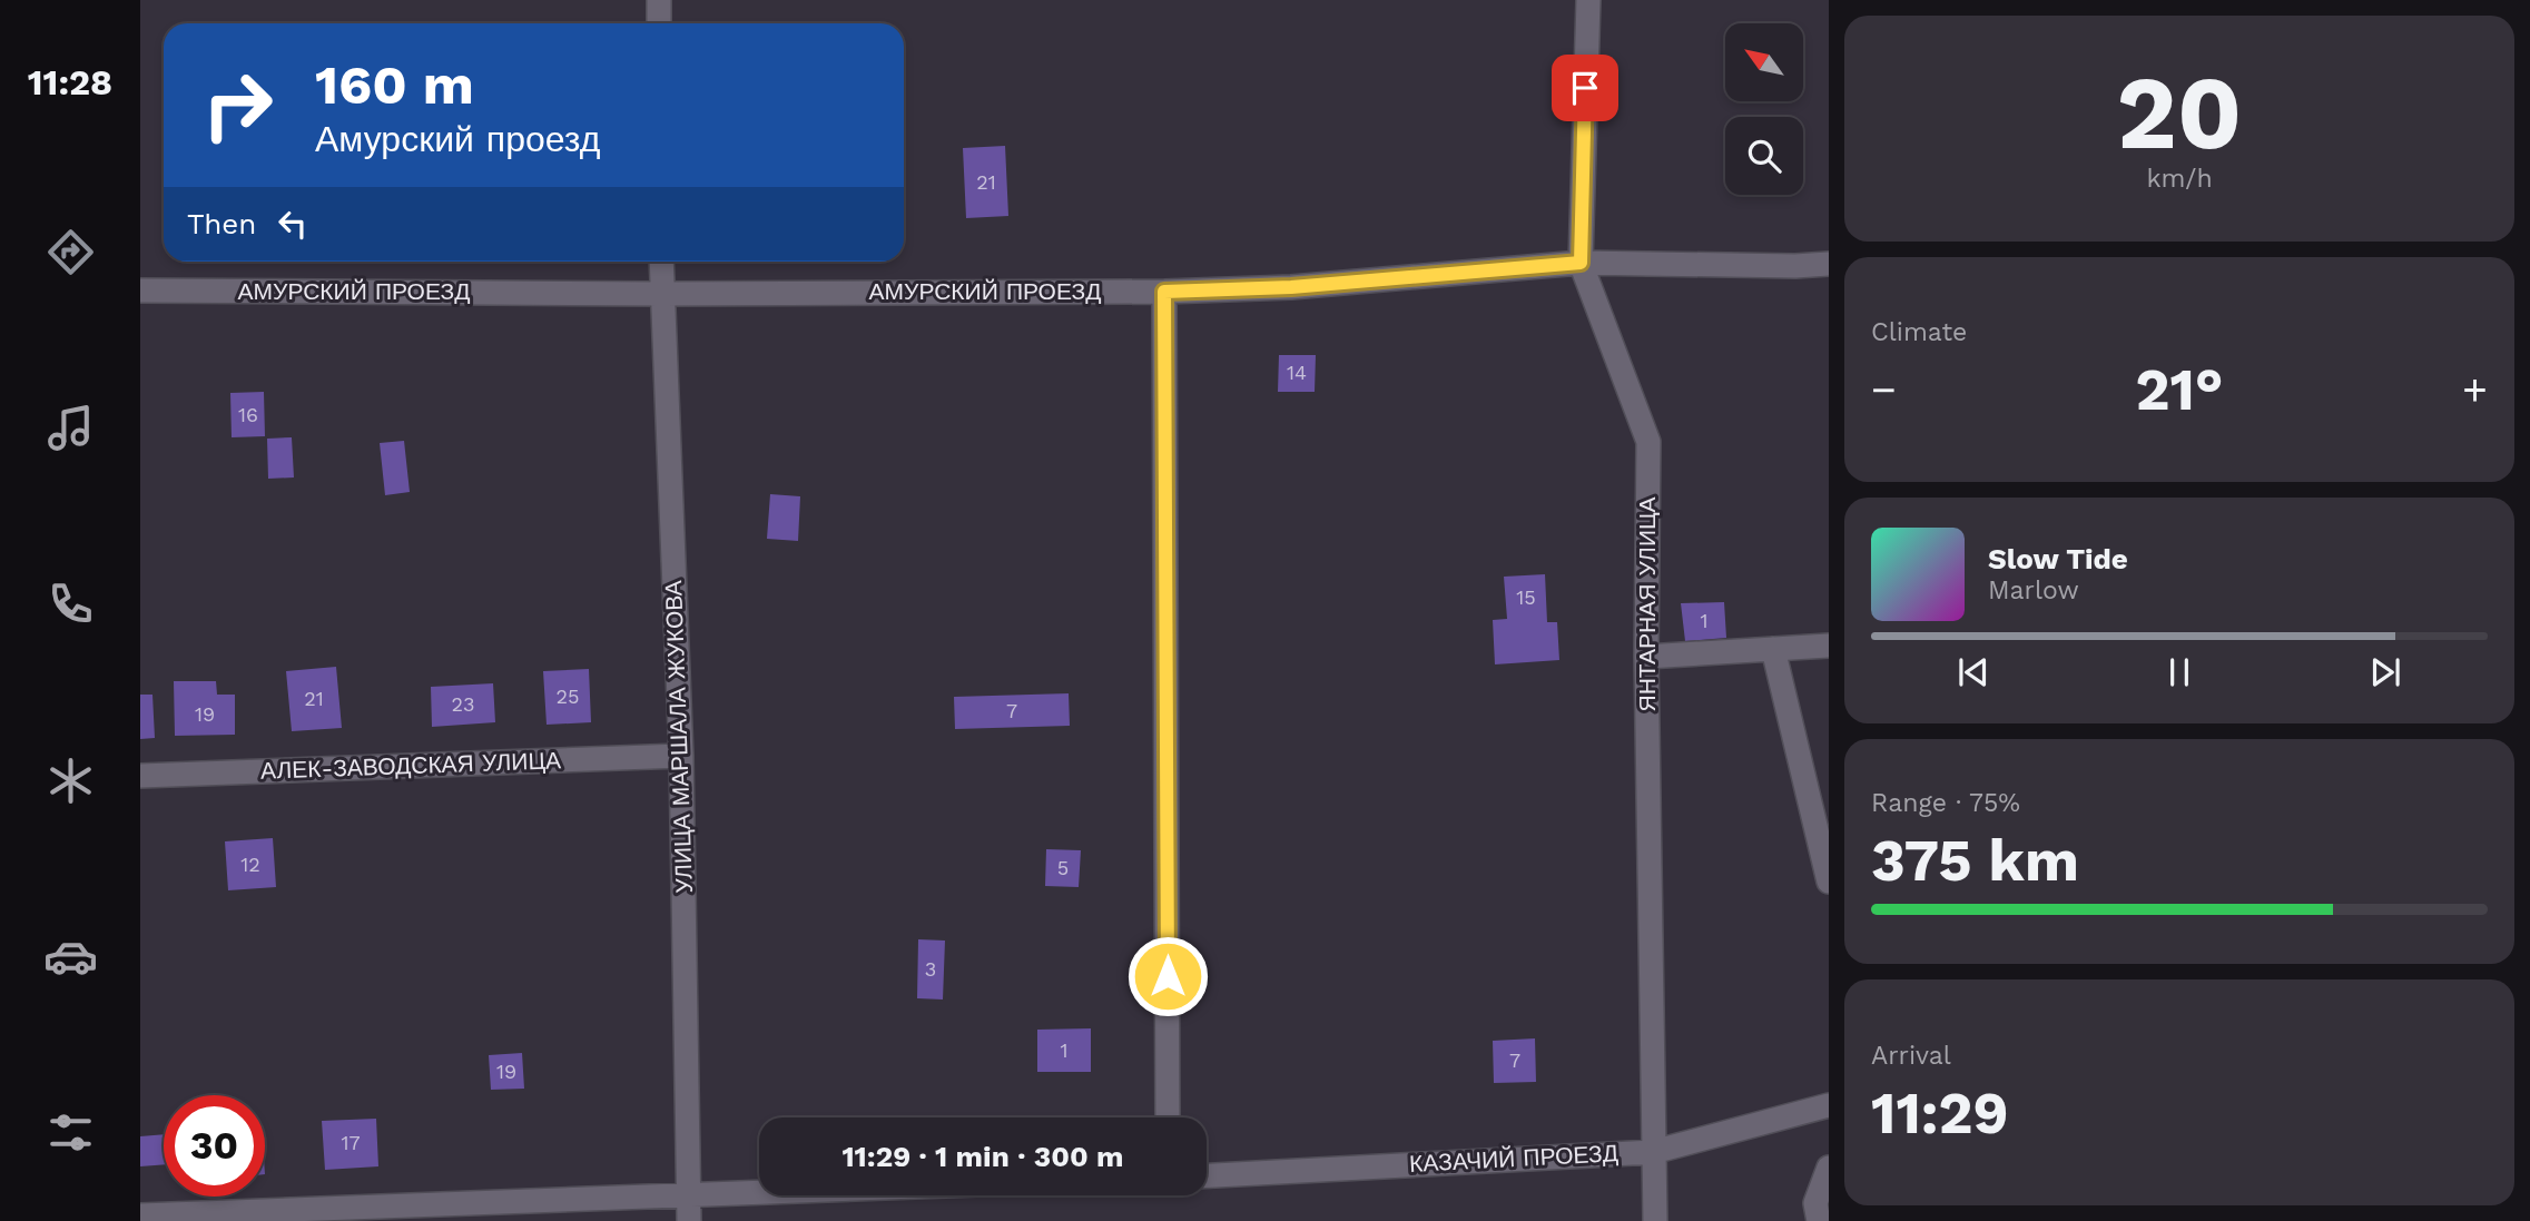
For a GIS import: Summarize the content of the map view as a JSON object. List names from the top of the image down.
{
  "streets": {
    "street": [
      "АМУРСКИЙ ПРОЕЗД",
      "ЯНТАРНАЯ УЛИЦА",
      "УЛИЦА МАРШАЛА ЖУКОВА",
      "АЛЕК-ЗАВОДСКАЯ УЛИЦА",
      "КАЗАЧИЙ ПРОЕЗД"
    ]
  },
  "crossings": [
    ["АМУРСКИЙ ПРОЕЗД", "ЯНТАРНАЯ УЛИЦА"],
    ["АМУРСКИЙ ПРОЕЗД", "УЛИЦА МАРШАЛА ЖУКОВА"],
    ["ЯНТАРНАЯ УЛИЦА", "КАЗАЧИЙ ПРОЕЗД"],
    ["УЛИЦА МАРШАЛА ЖУКОВА", "АЛЕК-ЗАВОДСКАЯ УЛИЦА"]
  ],
  "house_numbers": [
    "21",
    "14",
    "16",
    "15",
    "1",
    "25",
    "21",
    "23",
    "7",
    "19",
    "12",
    "5",
    "3",
    "1",
    "7",
    "19",
    "17"
  ],
  "north": "top left",
  "page": {
    "tabs": "11:28",
    "tile": [
      ["20", "km/h"],
      "Climate",
      ["Range · 75%", "375 km"],
      ["Arrival", "11:29"]
    ],
    "turn": ["160 m", "Амурский проезд"],
    "then": "Then",
    "heat": ["−", "21°", "+"],
    "song": ["Slow Tide", "Marlow"],
    "limit": "30",
    "trip": "11:29 · 1 min · 300 m"
  }
}
